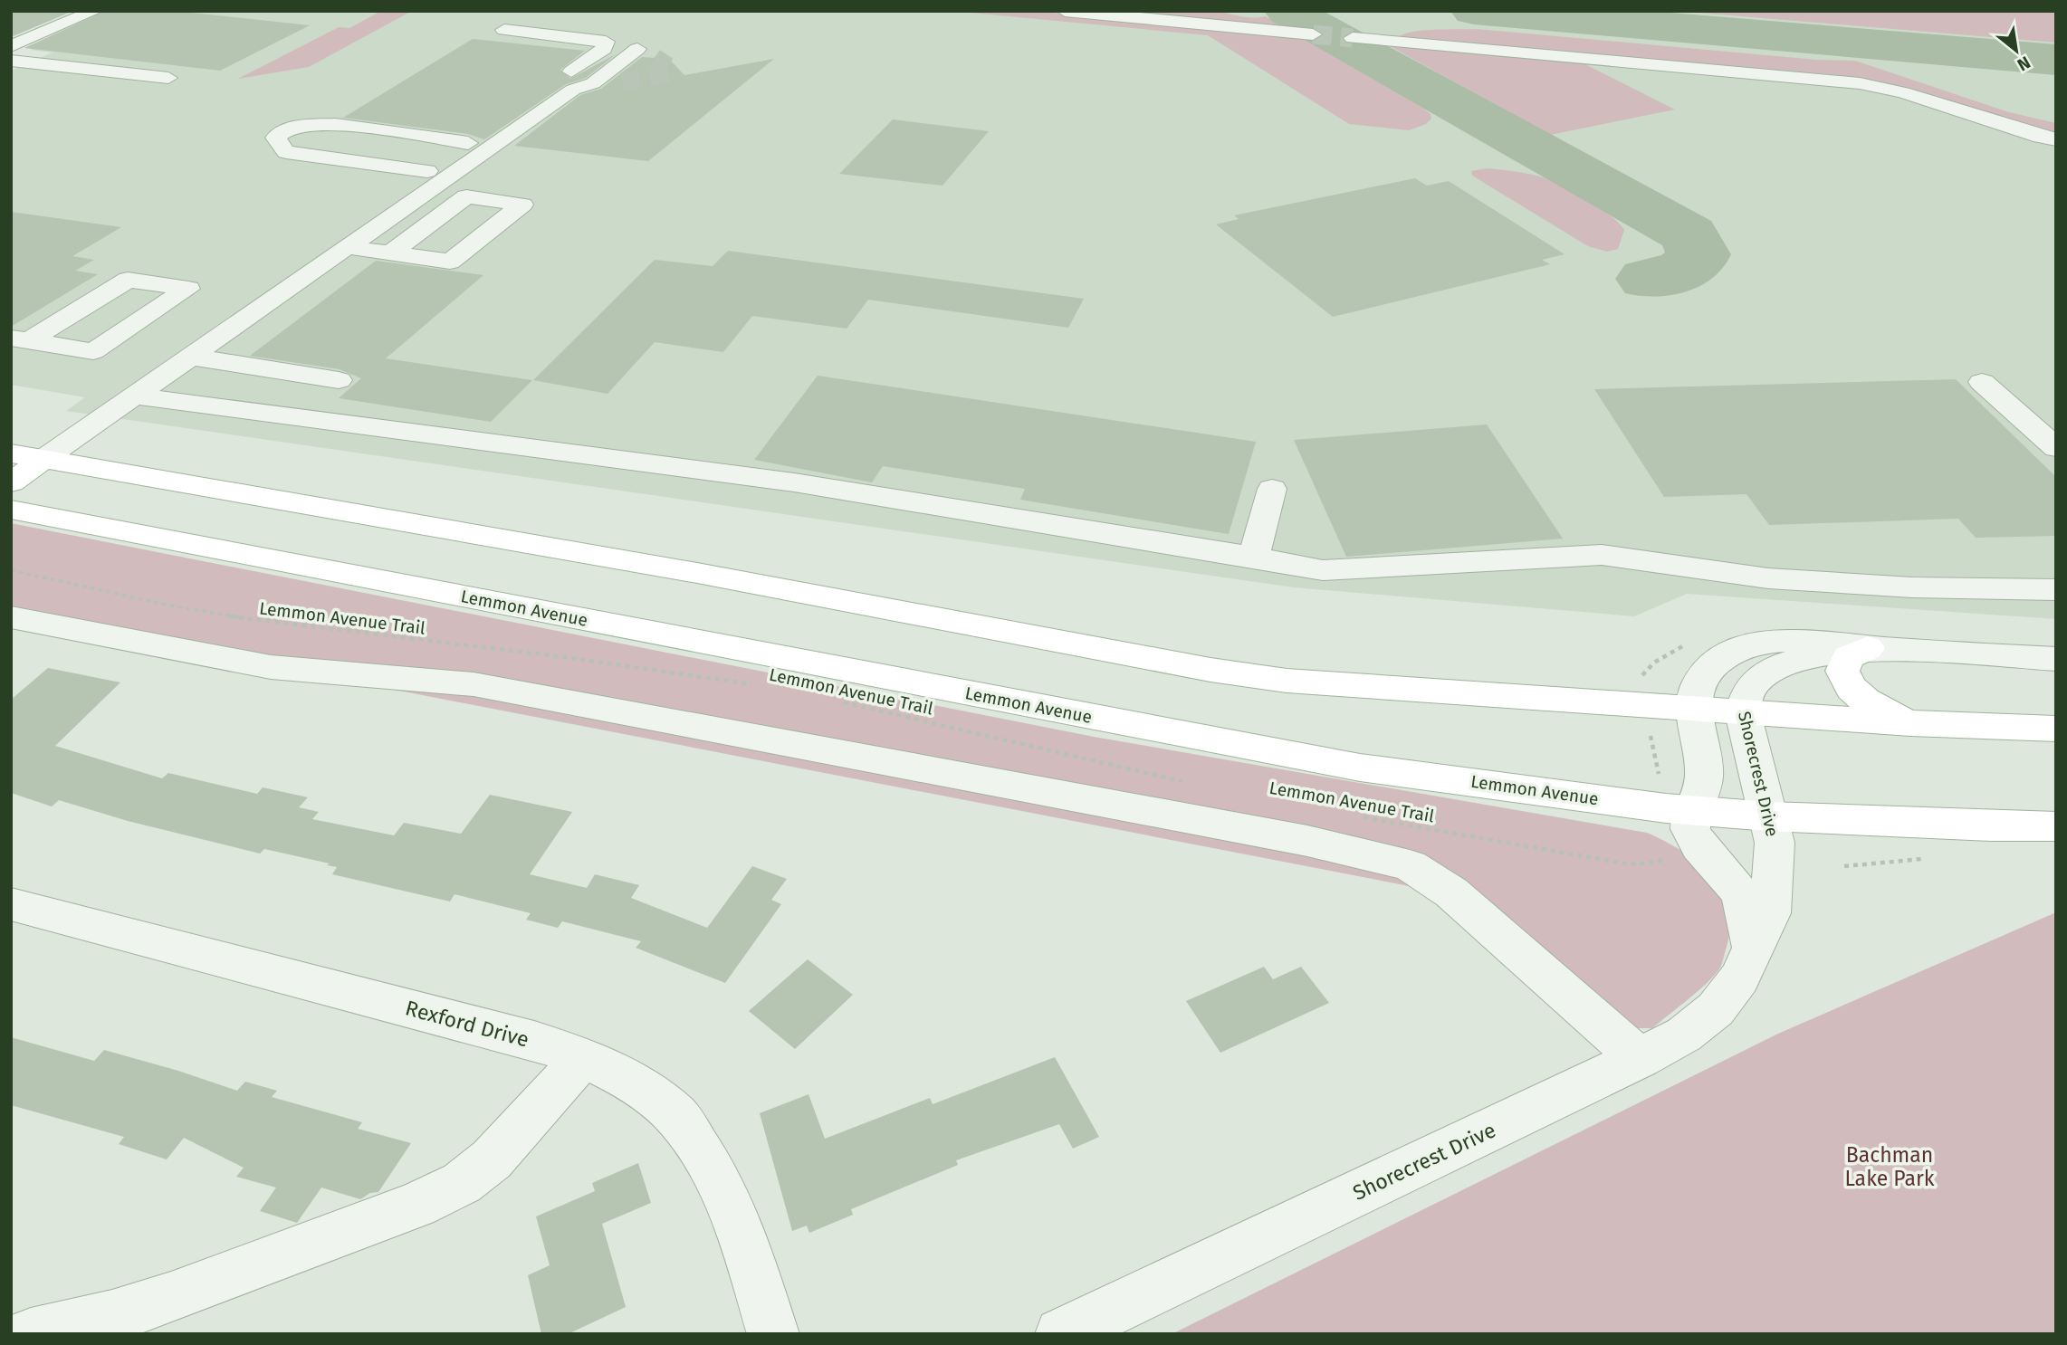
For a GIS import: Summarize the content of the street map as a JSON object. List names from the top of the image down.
{
  "streets": {
    "main road": ["Lemmon Avenue"],
    "street": ["Shorecrest Drive", "Rexford Drive"],
    "path": ["Lemmon Avenue Trail"]
  },
  "crossings": [
    ["Lemmon Avenue", "Lemmon Avenue Trail"],
    ["Lemmon Avenue", "Shorecrest Drive"],
    ["Lemmon Avenue Trail", "Shorecrest Drive"]
  ],
  "parks": ["Bachman Lake Park"],
  "north": "bottom right"
}
